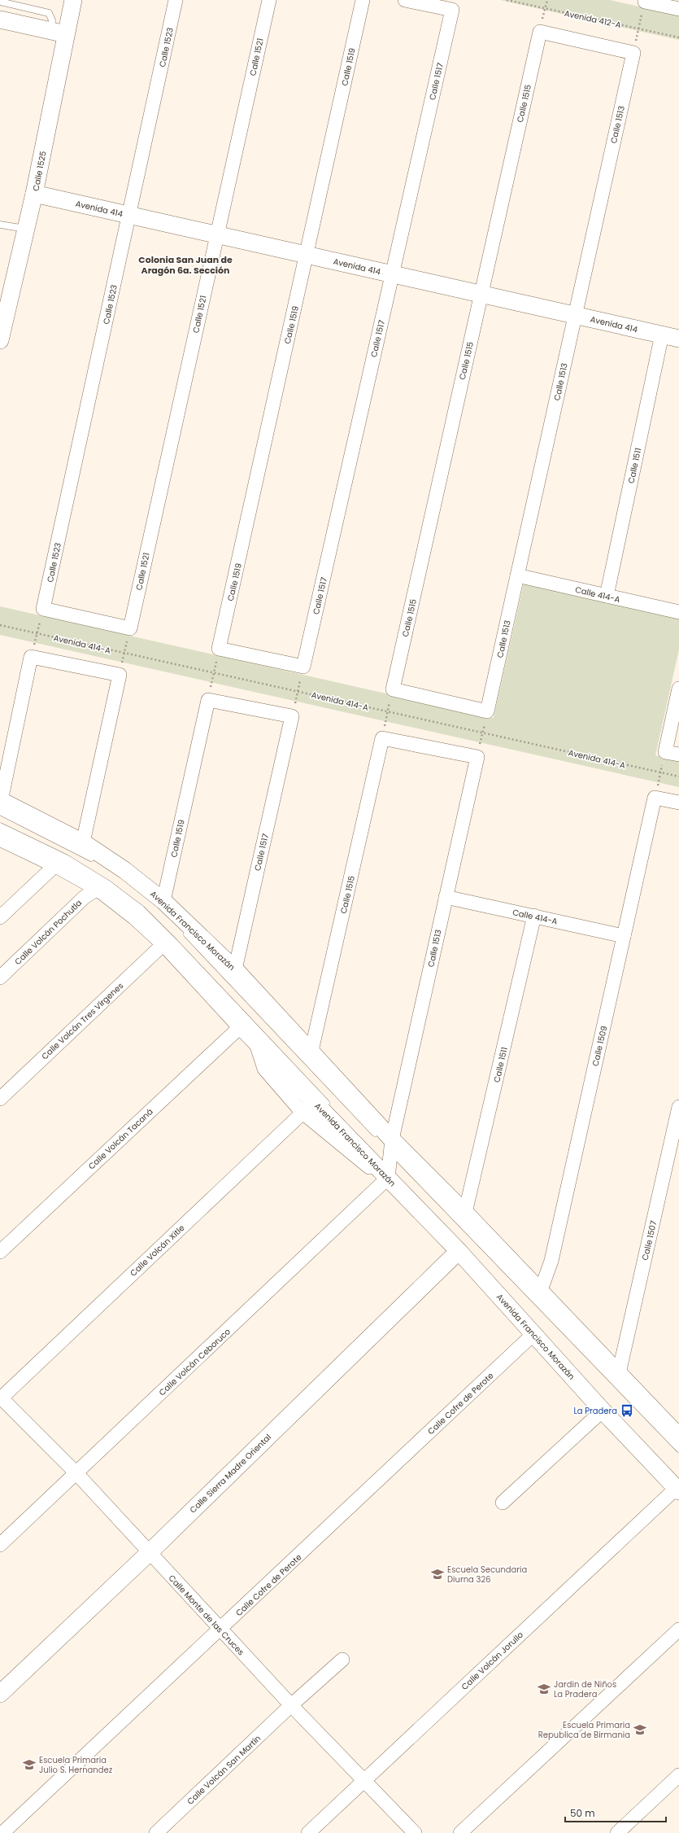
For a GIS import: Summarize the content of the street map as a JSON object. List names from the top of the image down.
{
  "streets": {
    "street": [
      "Calle 1523",
      "Calle 1521",
      "Calle 1519",
      "Calle 1517",
      "Calle 1515",
      "Calle 1513",
      "Calle 1525",
      "Avenida 414",
      "Calle 1511",
      "Calle 414-A",
      "Avenida Francisco Morazán",
      "Calle Volcán Pochutla",
      "Calle Volcán Tres Vírgenes",
      "Calle 1509",
      "Calle Volcán Tacaná",
      "Calle 1507",
      "Calle Volcán Xitle",
      "Calle Volcán Ceboruco",
      "Calle Cofre de Perote",
      "Calle Sierra Madre Oriental",
      "Calle Monte de las Cruces",
      "Calle Volcán Jorullo",
      "Calle Volcán San Martín"
    ],
    "path": ["Avenida 412-A", "Avenida 414-A"]
  },
  "crossings": [
    ["Calle 1523", "Avenida 414"],
    ["Calle 1521", "Avenida 414"],
    ["Calle 1519", "Avenida 414"],
    ["Calle 1519", "Avenida Francisco Morazán"],
    ["Calle 1517", "Avenida 414"],
    ["Calle 1517", "Avenida Francisco Morazán"],
    ["Calle 1515", "Avenida 414"],
    ["Calle 1515", "Avenida Francisco Morazán"],
    ["Calle 1513", "Avenida 414"],
    ["Calle 1513", "Calle 414-A"],
    ["Calle 1513", "Avenida Francisco Morazán"],
    ["Calle 1513", "Calle Volcán Ceboruco"],
    ["Calle 1525", "Avenida 414"],
    ["Avenida 414", "Calle 1511"],
    ["Calle 1511", "Calle 414-A"],
    ["Calle 1511", "Avenida Francisco Morazán"],
    ["Calle 414-A", "Calle 1509"],
    ["Avenida Francisco Morazán", "Calle Volcán Pochutla"],
    ["Avenida Francisco Morazán", "Calle Volcán Tres Vírgenes"],
    ["Avenida Francisco Morazán", "Calle 1509"],
    ["Avenida Francisco Morazán", "Calle Volcán Tacaná"],
    ["Avenida Francisco Morazán", "Calle 1507"],
    ["Avenida Francisco Morazán", "Calle Volcán Xitle"],
    ["Avenida Francisco Morazán", "Calle Volcán Ceboruco"],
    ["Avenida Francisco Morazán", "Calle Cofre de Perote"],
    ["Avenida Francisco Morazán", "Calle Sierra Madre Oriental"],
    ["Avenida Francisco Morazán", "Calle Volcán Jorullo"],
    ["Calle Volcán Xitle", "Calle Monte de las Cruces"],
    ["Calle Volcán Ceboruco", "Calle Monte de las Cruces"],
    ["Calle Cofre de Perote", "Calle Monte de las Cruces"],
    ["Calle Sierra Madre Oriental", "Calle Monte de las Cruces"],
    ["Calle Monte de las Cruces", "Calle Volcán Jorullo"],
    ["Calle Monte de las Cruces", "Calle Volcán San Martín"]
  ],
  "districts": ["Colonia San Juan de Aragón 6a. Sección"],
  "places": {
    "bus stop": ["La Pradera"],
    "school or university": [
      "Escuela Secundaria Diurna 326",
      "Jardin de Niños La Pradera",
      "Escuela Primaria Republica de Birmania",
      "Escuela Primaria Julio S. Hernandez"
    ]
  },
  "scale_bar": "50 m"
}
